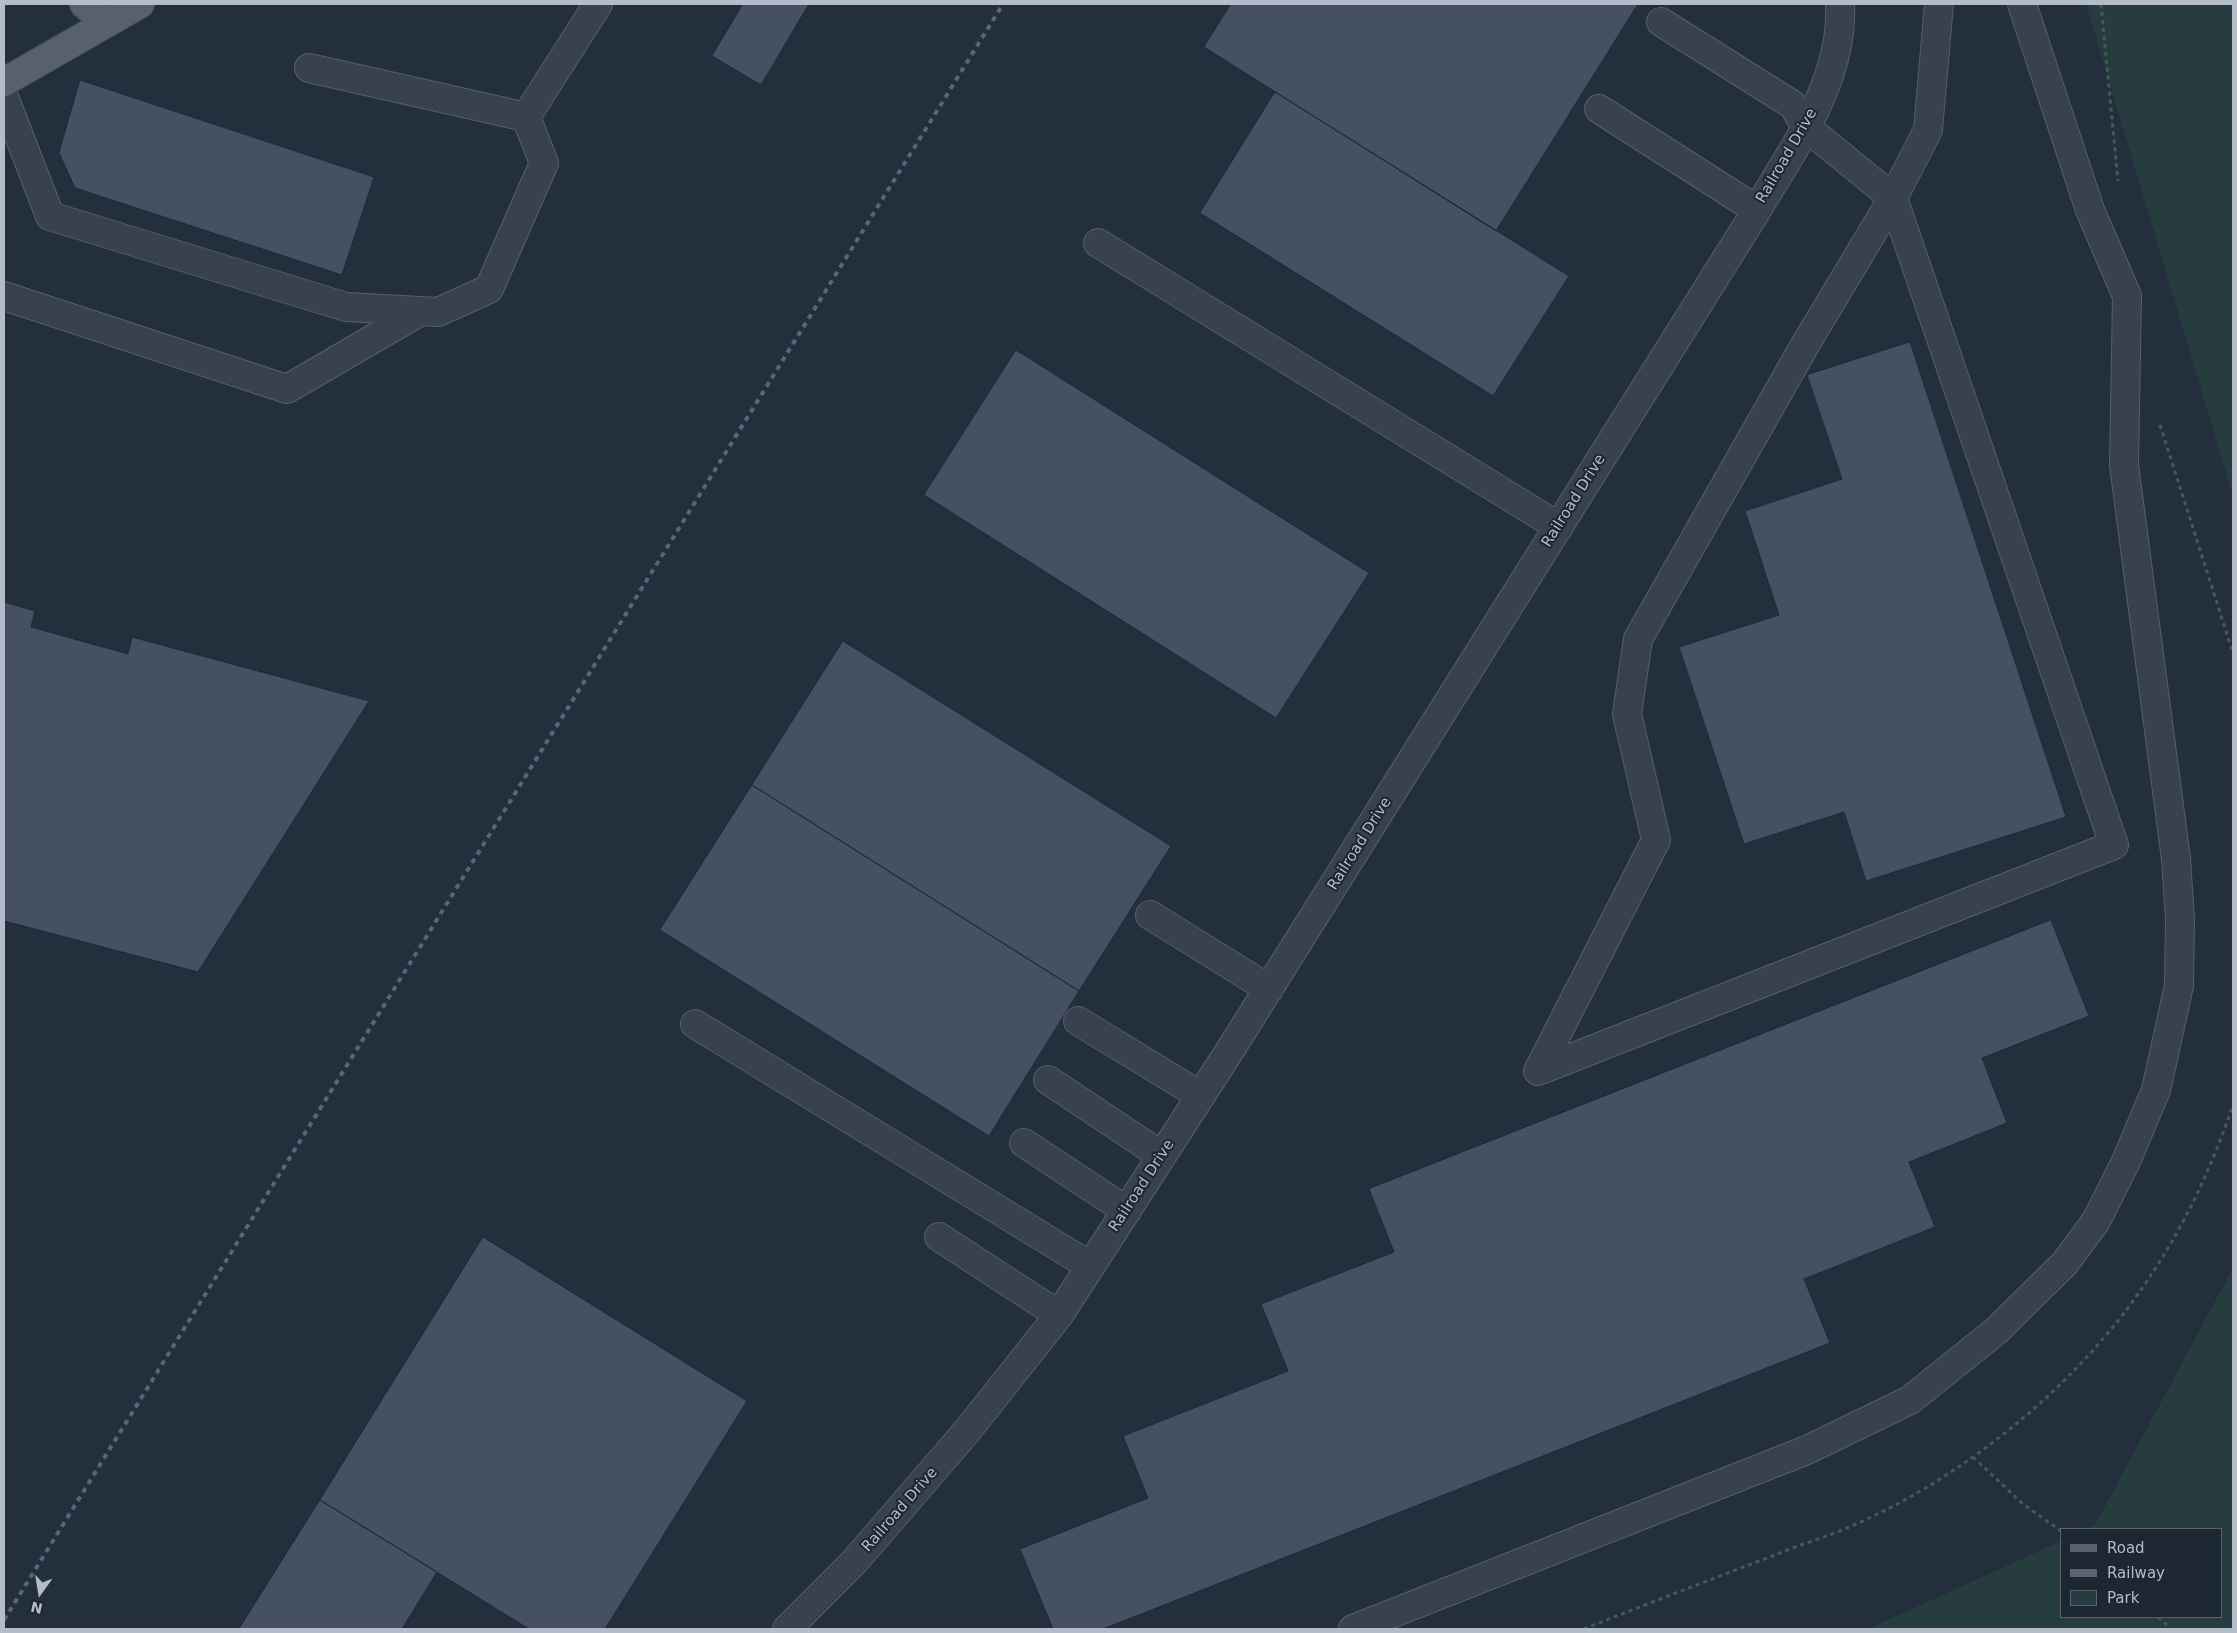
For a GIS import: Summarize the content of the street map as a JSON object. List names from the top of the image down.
{
  "streets": {
    "street": ["Railroad Drive"]
  },
  "legend": ["Road", "Railway", "Park"],
  "north": "bottom"
}
